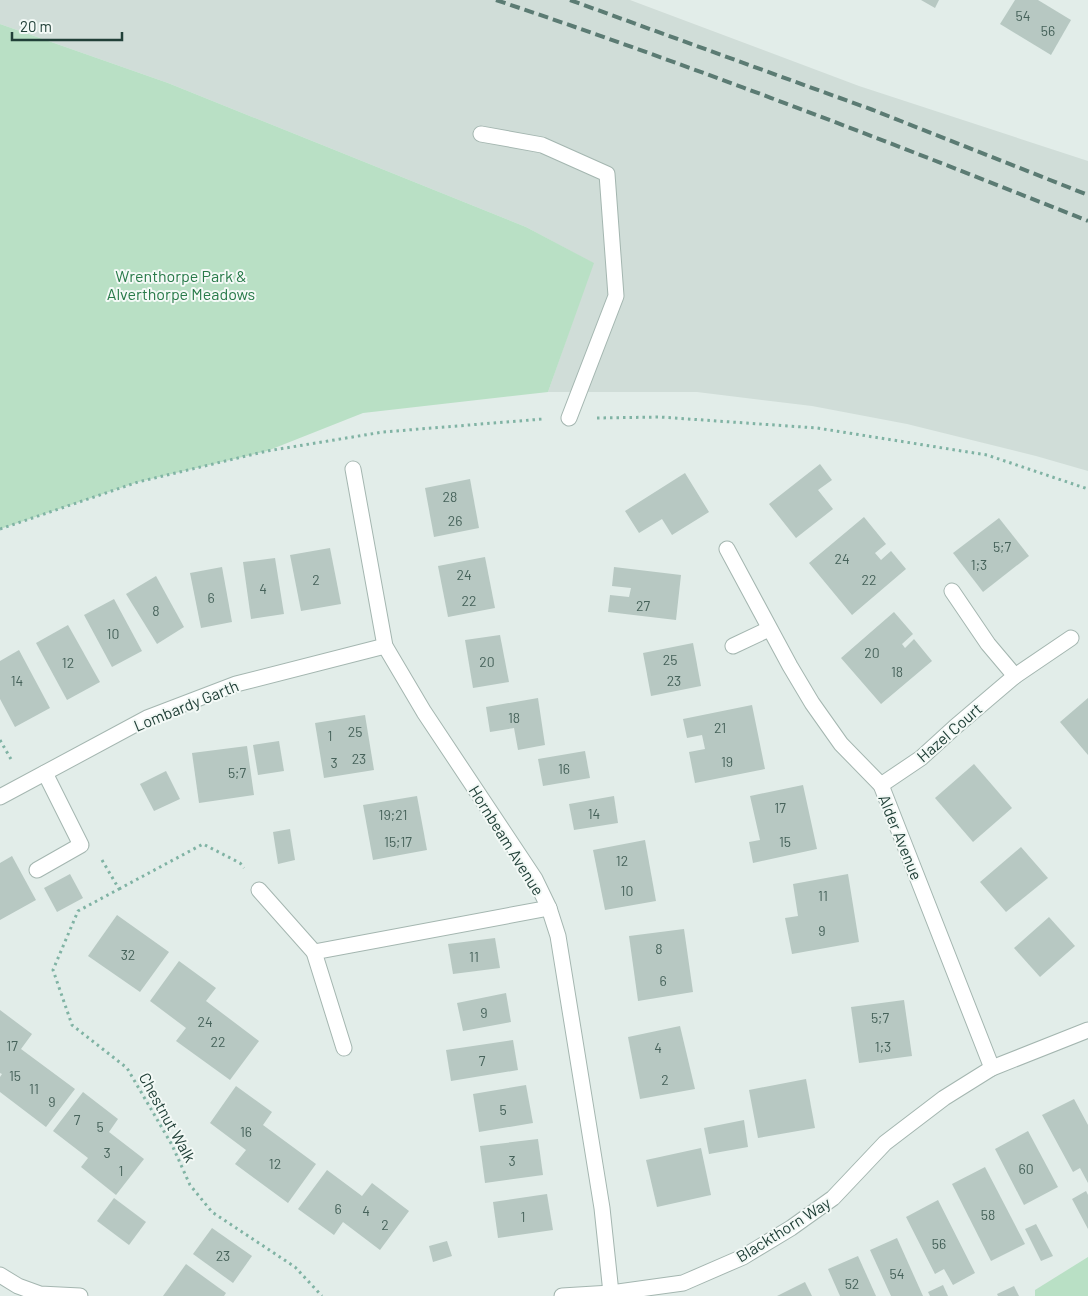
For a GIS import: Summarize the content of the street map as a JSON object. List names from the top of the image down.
{
  "streets": {
    "street": [
      "Lombardy Garth",
      "Hazel Court",
      "Alder Avenue",
      "Hornbeam Avenue",
      "Blackthorn Way"
    ],
    "path": ["Chestnut Walk"]
  },
  "crossings": [
    ["Lombardy Garth", "Hornbeam Avenue"],
    ["Hazel Court", "Alder Avenue"],
    ["Alder Avenue", "Blackthorn Way"],
    ["Hornbeam Avenue", "Blackthorn Way"]
  ],
  "parks": ["Wrenthorpe Park & Alverthorpe Meadows"],
  "house_numbers": [
    "54",
    "56",
    "28",
    "26",
    "5;7",
    "24",
    "1;3",
    "24",
    "2",
    "22",
    "4",
    "6",
    "22",
    "27",
    "8",
    "10",
    "20",
    "25",
    "20",
    "12",
    "18",
    "14",
    "23",
    "18",
    "21",
    "25",
    "1",
    "23",
    "19",
    "3",
    "16",
    "5;7",
    "17",
    "14",
    "19;21",
    "15;17",
    "15",
    "12",
    "10",
    "11",
    "9",
    "8",
    "32",
    "11",
    "6",
    "9",
    "5;7",
    "24",
    "22",
    "17",
    "1;3",
    "4",
    "7",
    "15",
    "2",
    "11",
    "9",
    "5",
    "7",
    "5",
    "16",
    "3",
    "3",
    "12",
    "60",
    "1",
    "6",
    "4",
    "58",
    "1",
    "2",
    "56",
    "23",
    "54",
    "52"
  ],
  "scale_bar": "20 m"
}
